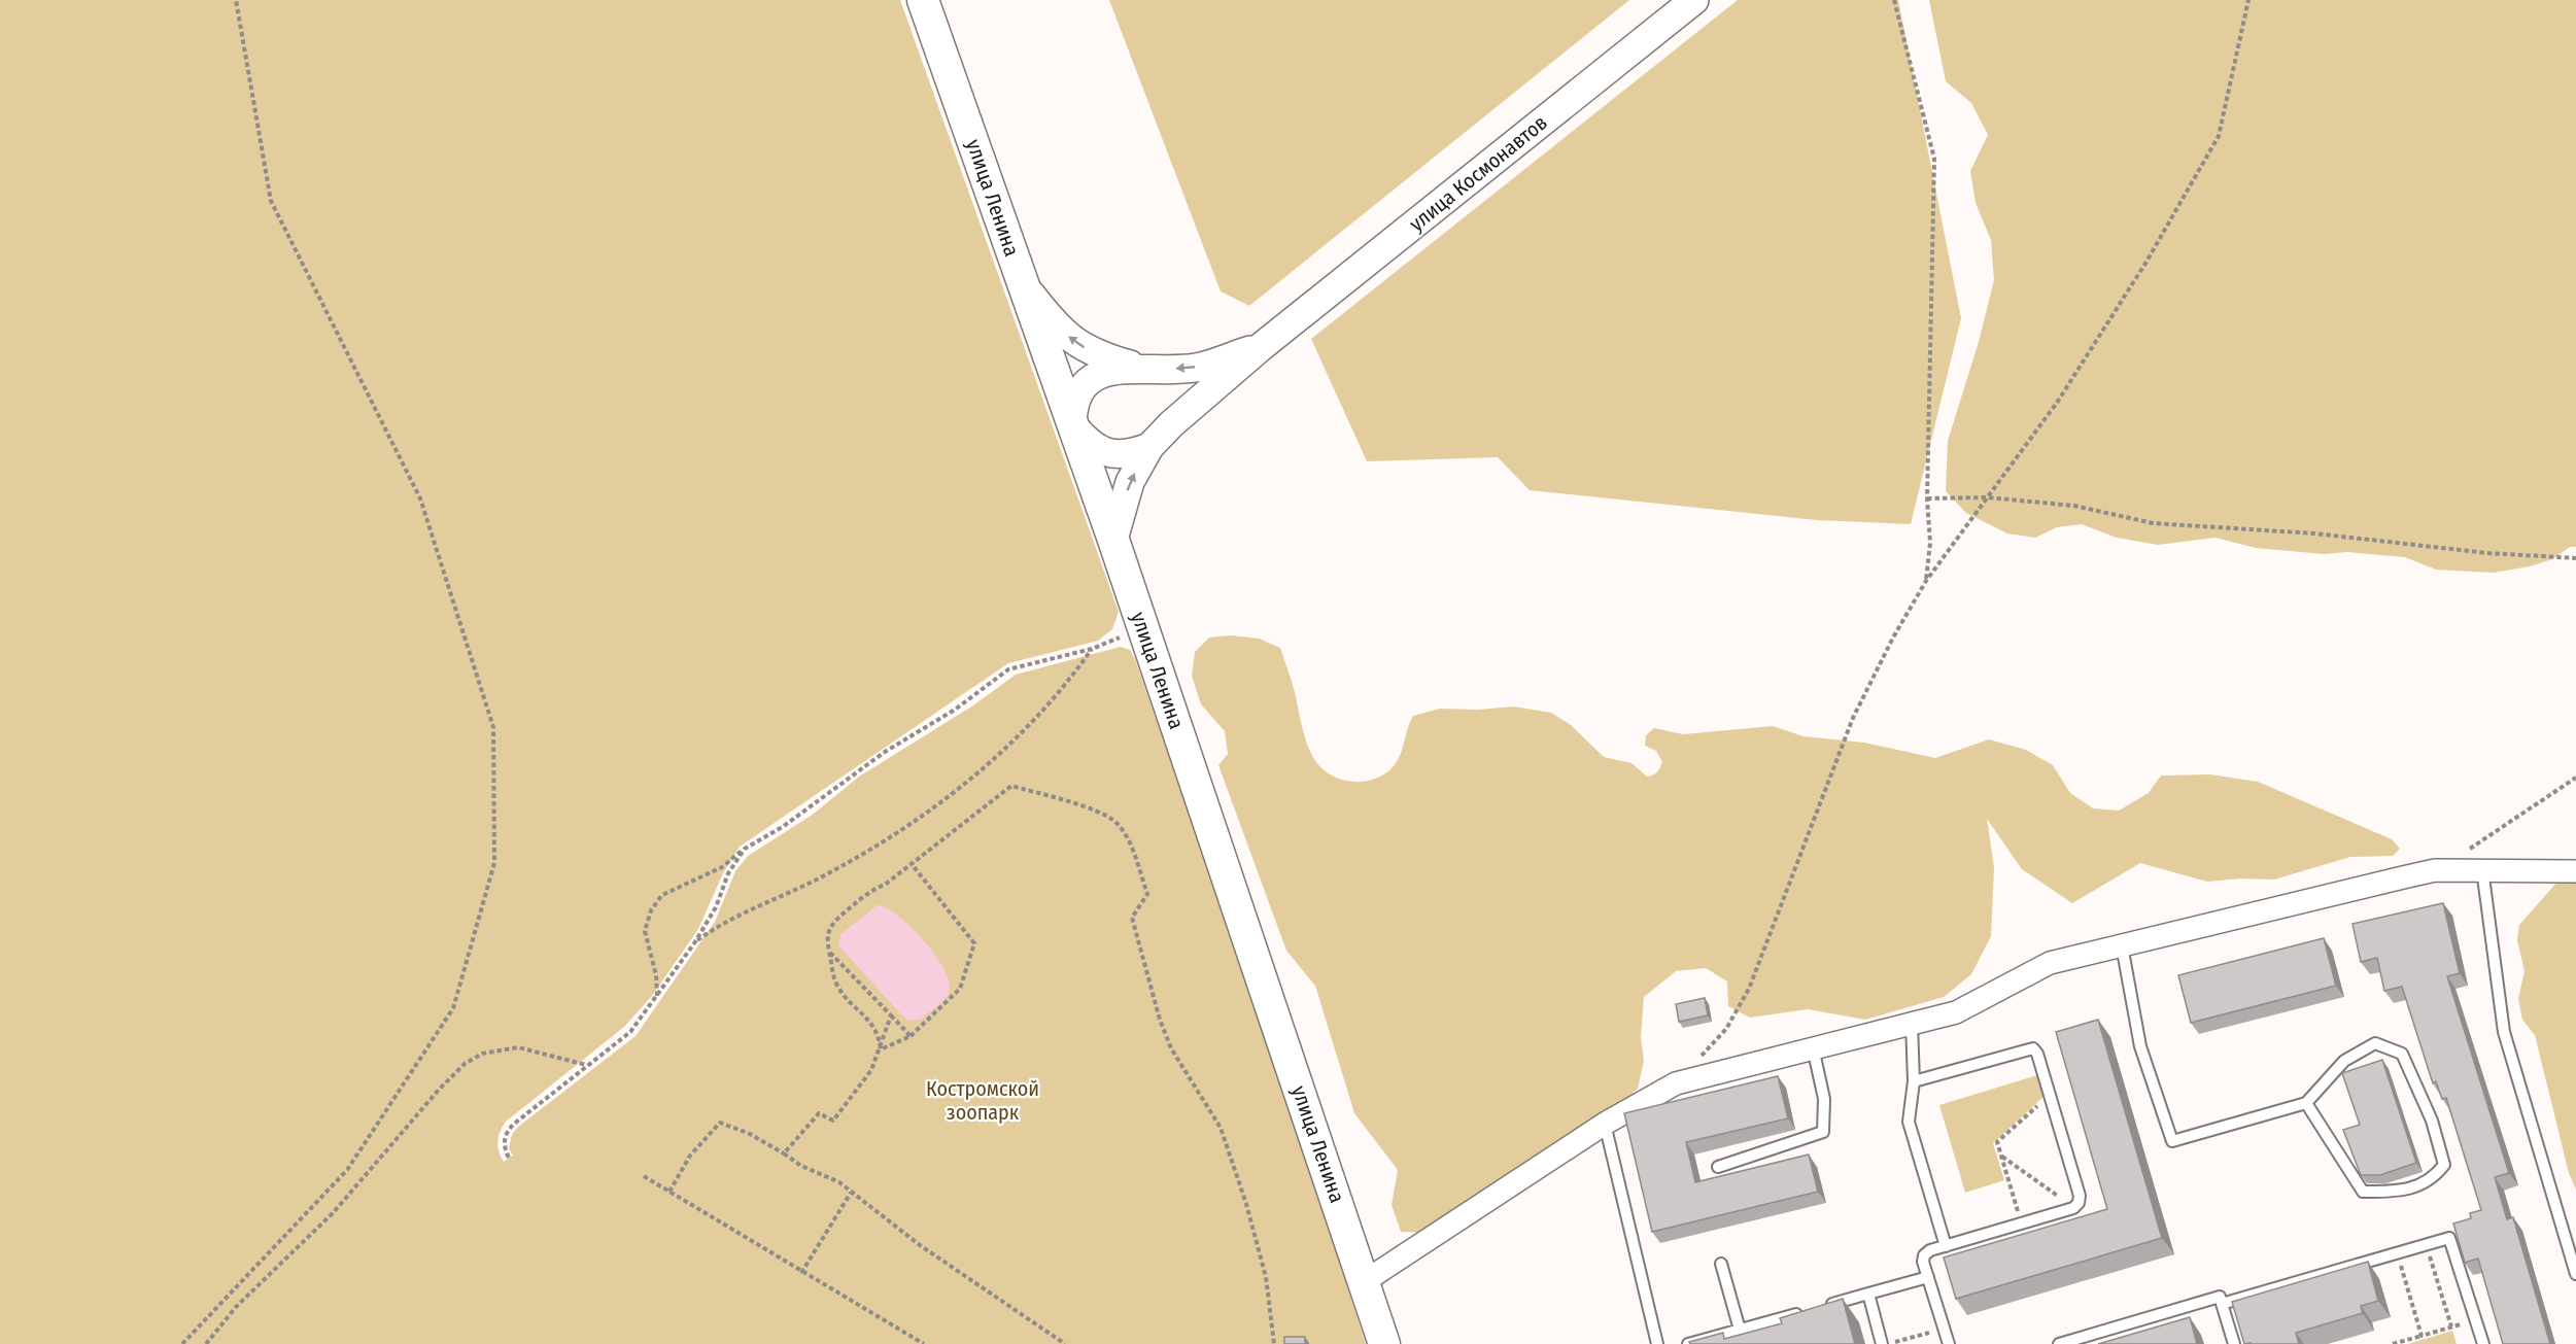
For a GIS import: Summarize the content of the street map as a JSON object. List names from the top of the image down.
{
  "streets": {
    "main road": ["улица Ленина"],
    "street": ["улица Космонавтов"]
  },
  "crossings": [
    ["улица Космонавтов", "улица Ленина"]
  ],
  "parks": ["Костромской зоопарк"]
}
